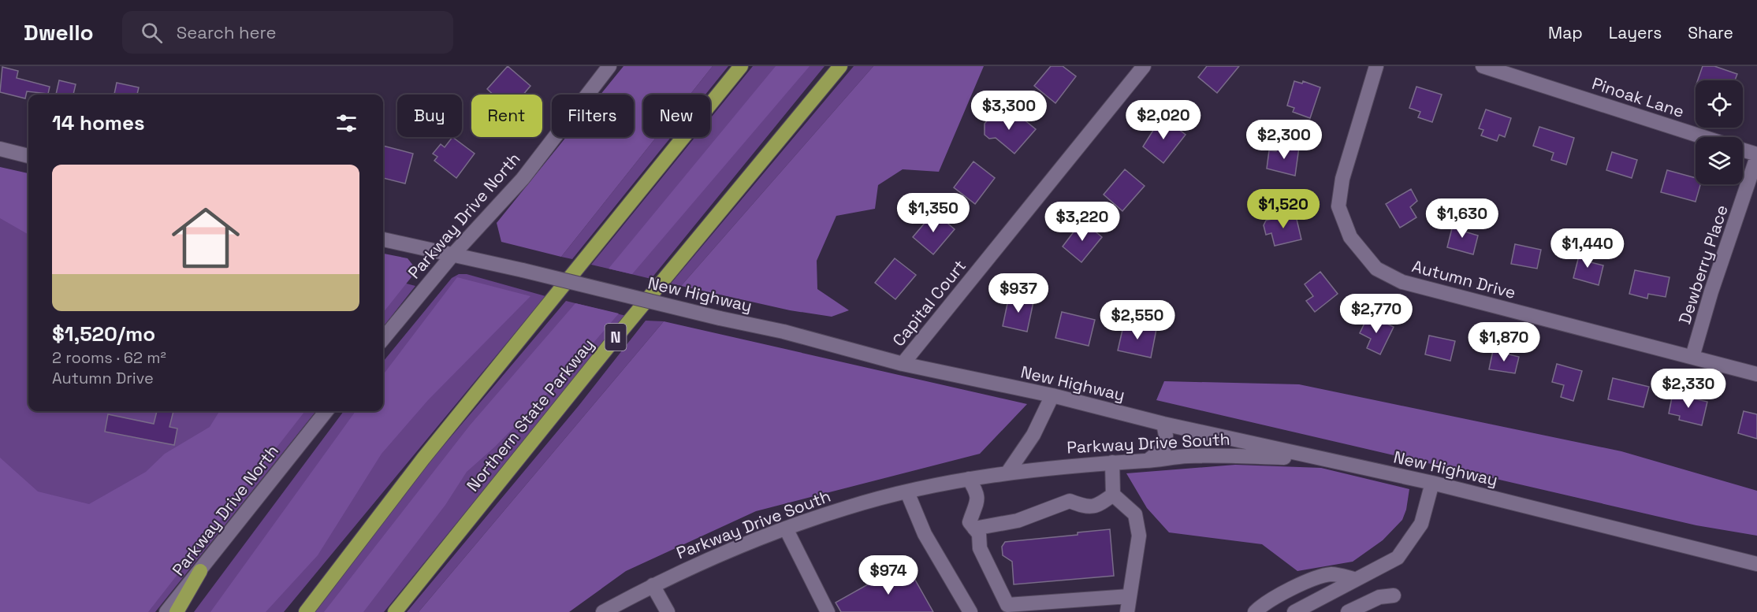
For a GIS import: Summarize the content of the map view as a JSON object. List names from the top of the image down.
{
  "streets": {
    "highway": ["N", "Northern State Parkway"],
    "street": [
      "Pinoak Lane",
      "Parkway Drive North",
      "Dewberry Place",
      "Autumn Drive",
      "New Highway",
      "Capital Court",
      "Parkway Drive South"
    ]
  },
  "crossings": [
    ["Parkway Drive North", "New Highway"],
    ["Dewberry Place", "Autumn Drive"],
    ["New Highway", "Capital Court"],
    ["New Highway", "Parkway Drive South"]
  ],
  "page": {
    "header": "Dwello",
    "search": "Search here",
    "nav": ["Map", "Layers", "Share"],
    "price": [
      "$3,300",
      "$2,020",
      "$2,300",
      "$1,520",
      "$1,350",
      "$1,630",
      "$3,220",
      "$1,440",
      "$937",
      "$2,770",
      "$2,550",
      "$1,870",
      "$2,330",
      "$974"
    ],
    "chip": [
      "Buy",
      "Rent",
      "Filters",
      "New"
    ],
    "heading": "14 homes",
    "list": [
      {
        "name": "$1,520/mo",
        "note": "2 rooms · 62 m² · Autumn Drive"
      }
    ]
  }
}
